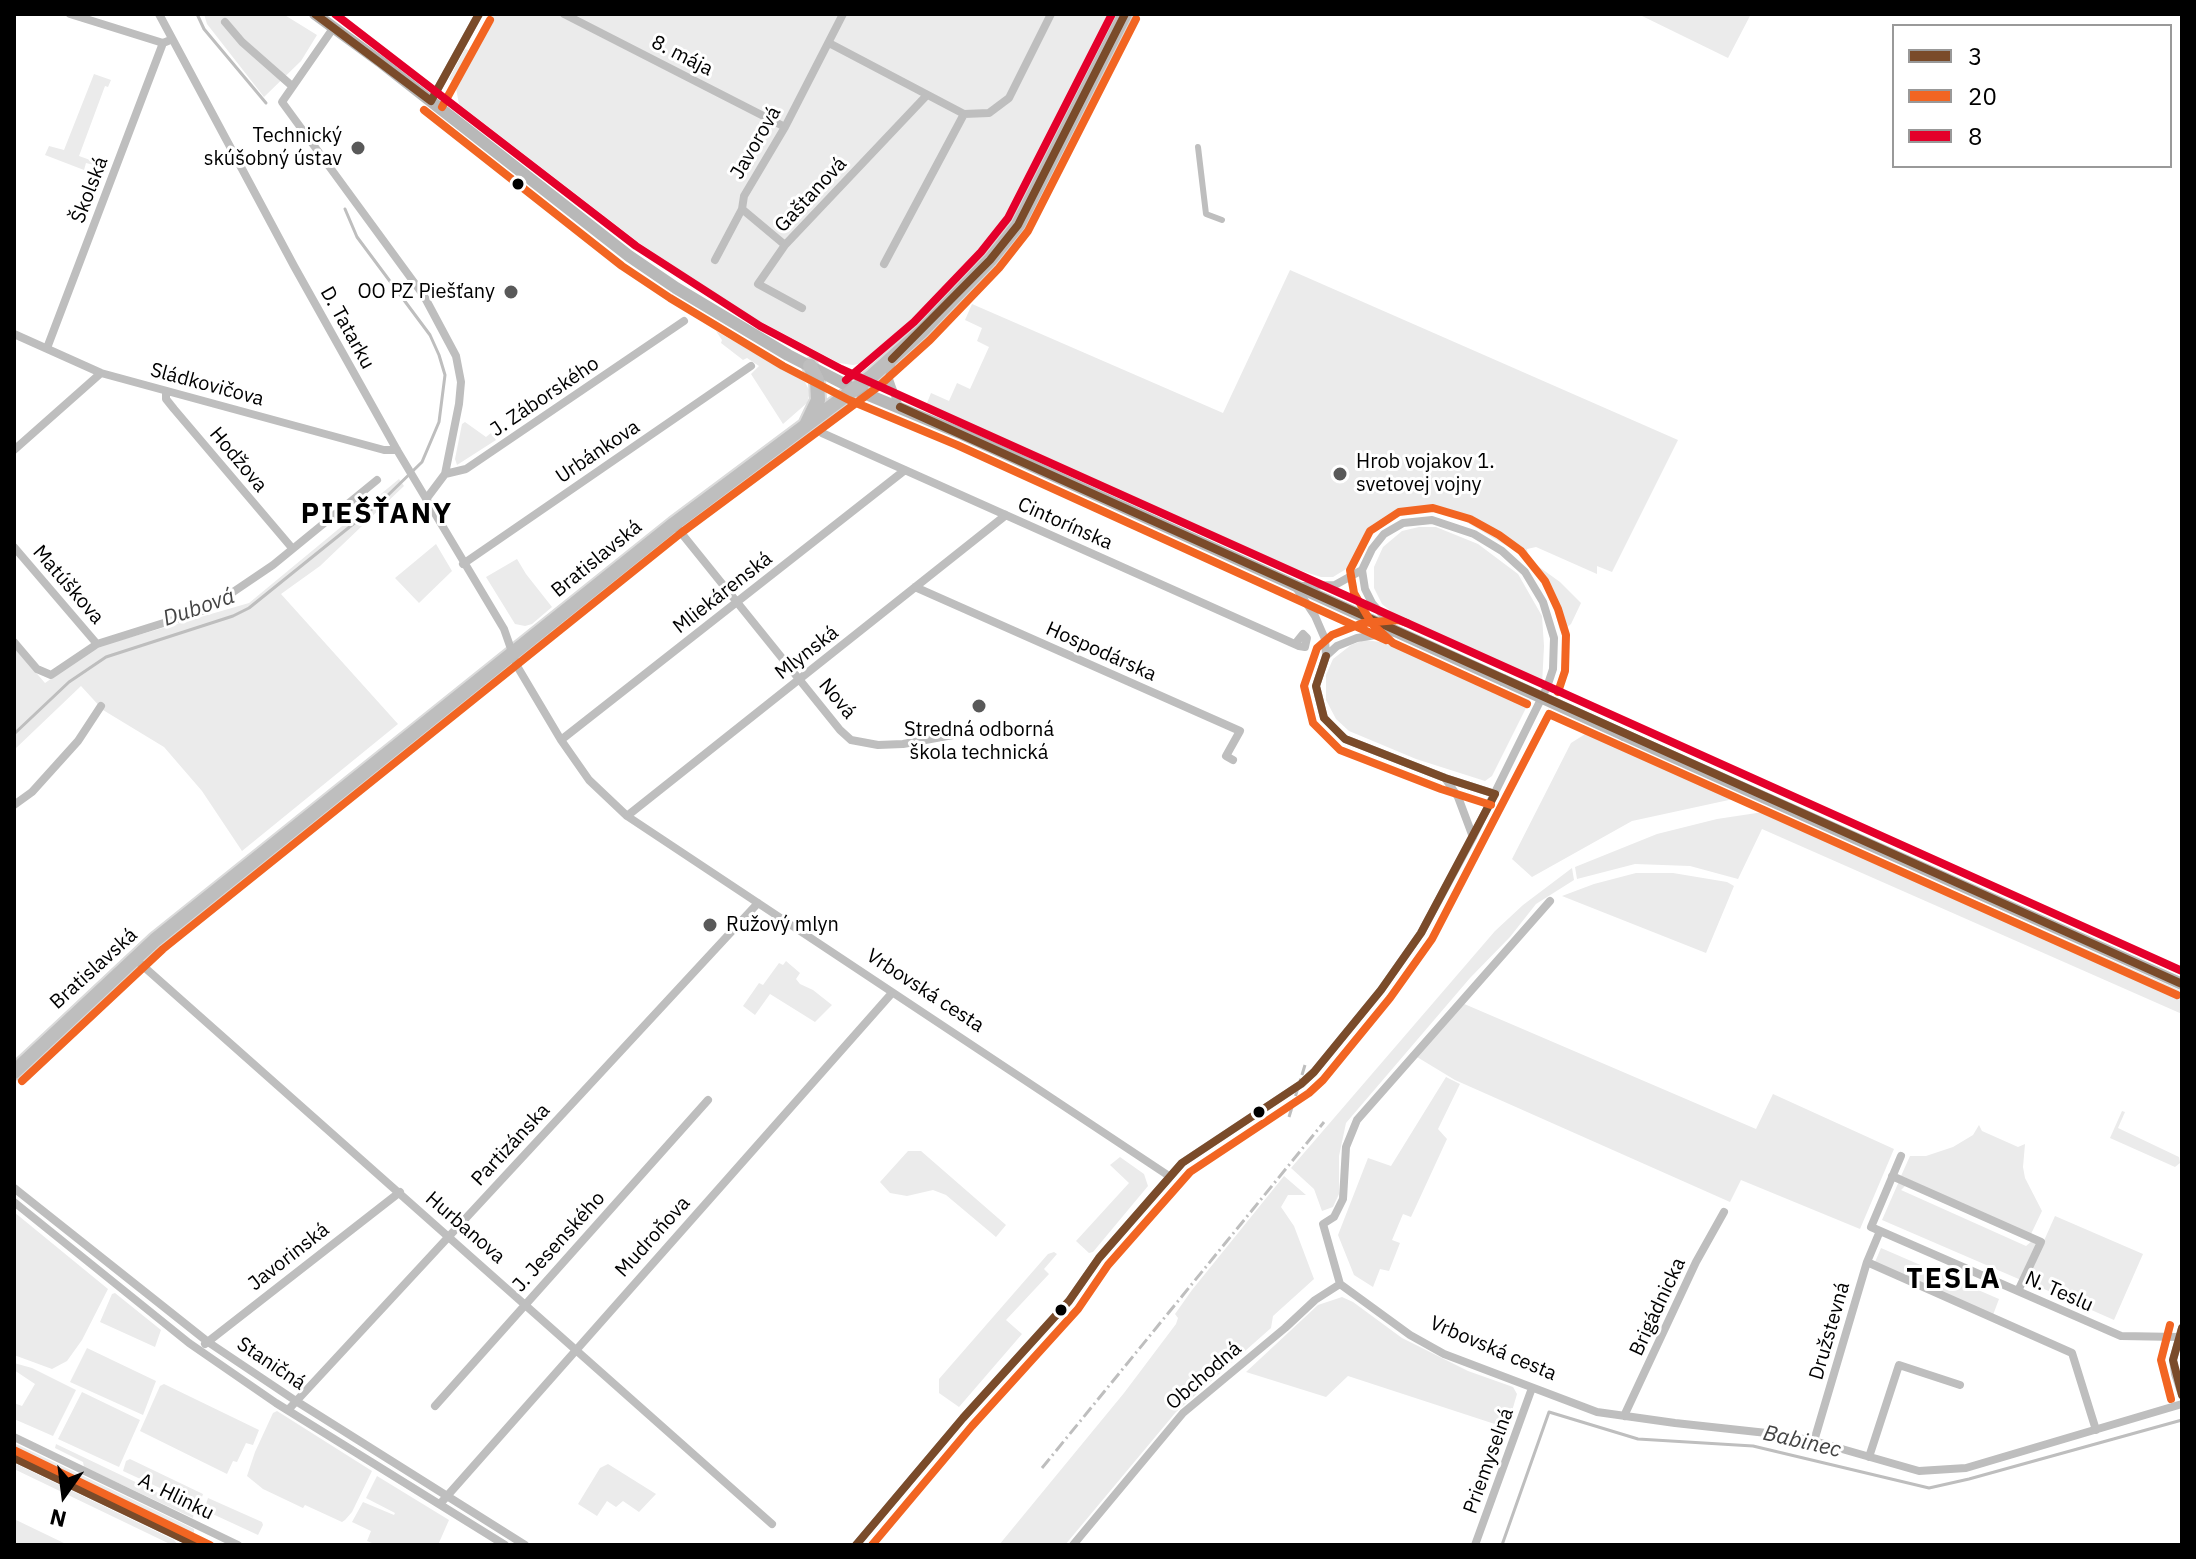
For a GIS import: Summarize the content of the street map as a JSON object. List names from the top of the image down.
{
  "streets": {
    "main road": ["Bratislavská"],
    "street": [
      "8. mája",
      "Javorová",
      "Školská",
      "Gaštanová",
      "D. Tatarku",
      "Sládkovičova",
      "J. Záborského",
      "Urbánkova",
      "Hodžova",
      "Cintorínska",
      "Matúškova",
      "Mliekárenská",
      "Hospodárska",
      "Mlynská",
      "Nová",
      "Vrbovská cesta",
      "Partizánska",
      "Hurbanova",
      "Mudroňova",
      "J. Jesenského",
      "Javorinská",
      "N. Teslu",
      "Brigádnicka",
      "Družstevná",
      "Staničná",
      "Obchodná",
      "Priemyselná",
      "A. Hlinku"
    ]
  },
  "crossings": [
    ["8. mája", "Javorová"],
    ["Školská", "D. Tatarku"],
    ["Školská", "Sládkovičova"],
    ["D. Tatarku", "Sládkovičova"],
    ["D. Tatarku", "Urbánkova"],
    ["D. Tatarku", "Bratislavská"],
    ["D. Tatarku", "Vrbovská cesta"],
    ["Sládkovičova", "Hodžova"],
    ["Cintorínska", "Mliekárenská"],
    ["Cintorínska", "Mlynská"],
    ["Bratislavská", "Nová"],
    ["Bratislavská", "Vrbovská cesta"],
    ["Bratislavská", "Hurbanova"],
    ["Mliekárenská", "Nová"],
    ["Mliekárenská", "Vrbovská cesta"],
    ["Hospodárska", "Mlynská"],
    ["Mlynská", "Nová"],
    ["Mlynská", "Vrbovská cesta"],
    ["Vrbovská cesta", "Partizánska"],
    ["Vrbovská cesta", "Mudroňova"],
    ["Vrbovská cesta", "Brigádnicka"],
    ["Vrbovská cesta", "Družstevná"],
    ["Vrbovská cesta", "Obchodná"],
    ["Vrbovská cesta", "Priemyselná"],
    ["Partizánska", "Hurbanova"],
    ["Partizánska", "Staničná"],
    ["Hurbanova", "Mudroňova"],
    ["Hurbanova", "J. Jesenského"],
    ["Hurbanova", "Javorinská"],
    ["Mudroňova", "Staničná"],
    ["Javorinská", "Staničná"],
    ["N. Teslu", "Družstevná"]
  ],
  "districts": ["PIEŠŤANY", "TESLA"],
  "water": ["Dubová", "Babinec"],
  "places": [
    "Technický skúšobný ústav",
    "OO PZ Piešťany",
    "Hrob vojakov 1. svetovej vojny",
    "Stredná odborná škola technická",
    "Ružový mlyn"
  ],
  "lines": ["transit line 3", "transit line 8", "transit line 20"],
  "legend": ["3", "20", "8"],
  "north": "bottom"
}
